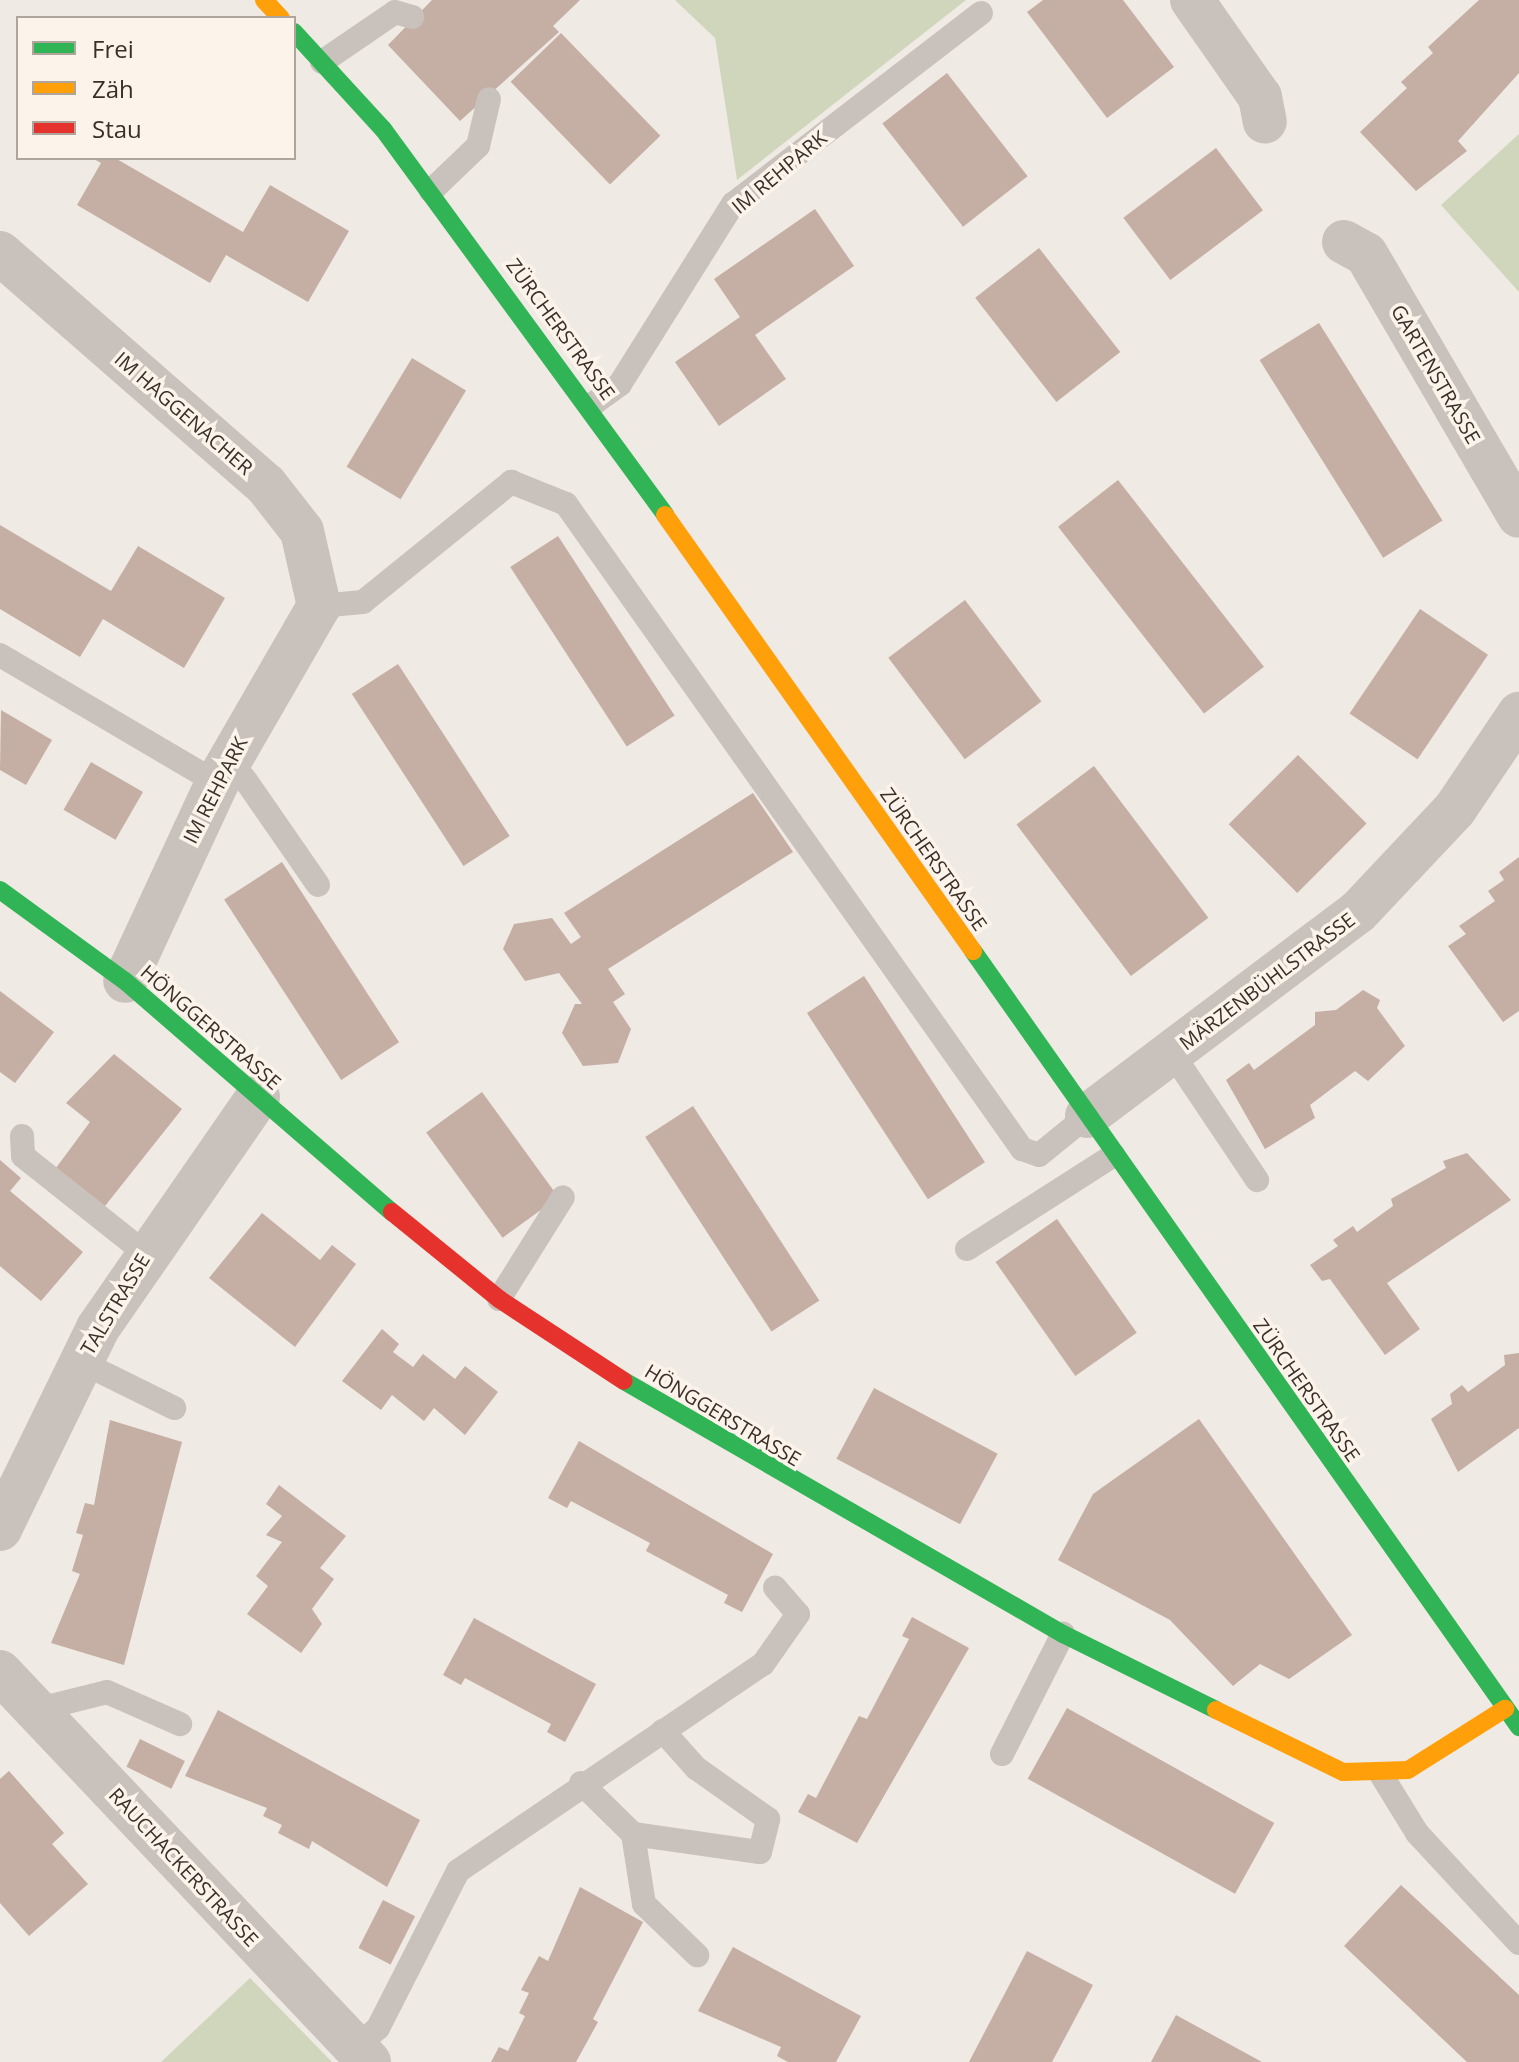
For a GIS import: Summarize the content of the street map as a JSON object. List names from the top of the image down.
{
  "streets": {
    "main road": ["ZÜRCHERSTRASSE", "HÖNGGERSTRASSE"],
    "street": [
      "IM REHPARK",
      "GARTENSTRASSE",
      "IM HAGGENACHER",
      "MÄRZENBÜHLSTRASSE",
      "TALSTRASSE",
      "RAUCHACKERSTRASSE"
    ]
  },
  "crossings": [
    ["IM REHPARK", "ZÜRCHERSTRASSE"],
    ["IM REHPARK", "IM HAGGENACHER"],
    ["IM REHPARK", "HÖNGGERSTRASSE"],
    ["ZÜRCHERSTRASSE", "MÄRZENBÜHLSTRASSE"],
    ["ZÜRCHERSTRASSE", "HÖNGGERSTRASSE"],
    ["HÖNGGERSTRASSE", "TALSTRASSE"]
  ],
  "legend": ["Frei", "Zäh", "Stau"]
}
